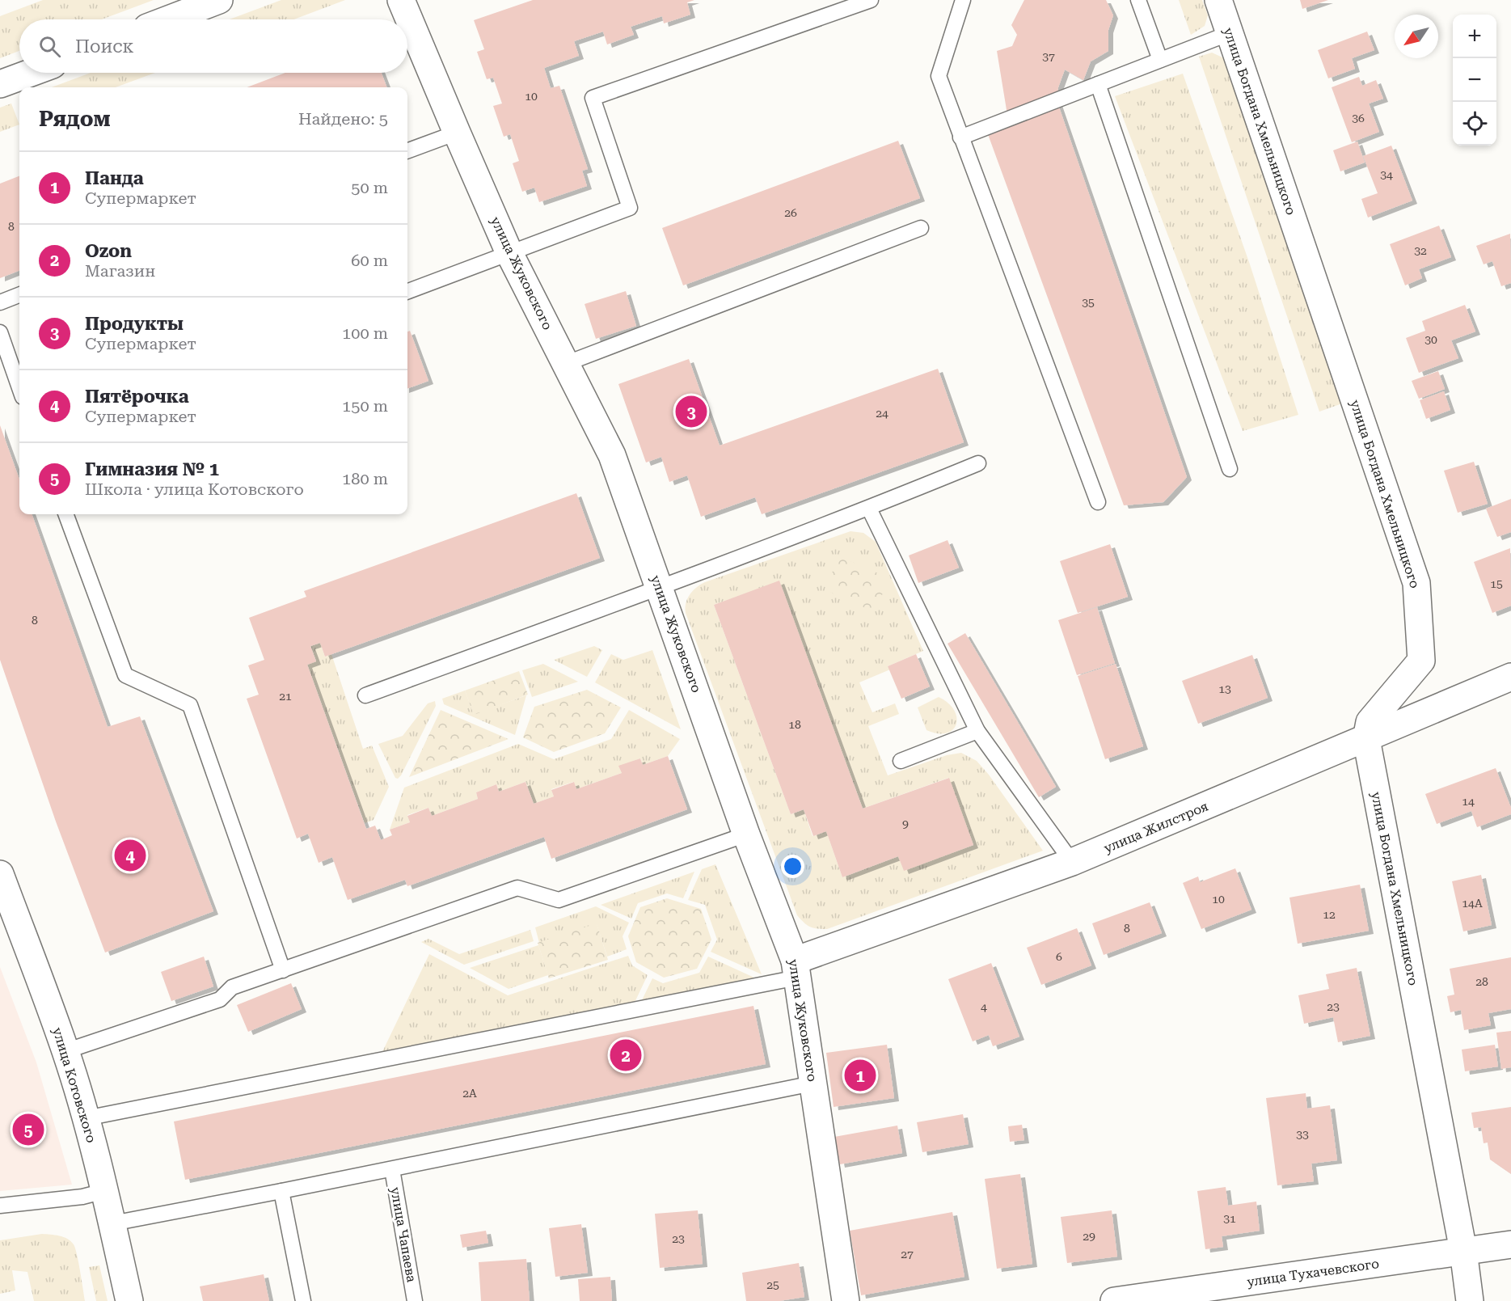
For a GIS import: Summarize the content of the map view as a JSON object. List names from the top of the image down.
{
  "streets": {
    "street": [
      "улица Богдана Хмельницкого",
      "улица Жуковского",
      "улица Жилстроя",
      "улица Котовского",
      "улица Тухачевского"
    ],
    "lane": ["улица Чапаева"]
  },
  "crossings": [
    ["улица Богдана Хмельницкого", "улица Жилстроя"],
    ["улица Богдана Хмельницкого", "улица Тухачевского"],
    ["улица Жуковского", "улица Жилстроя"]
  ],
  "house_numbers": [
    "37",
    "10",
    "36",
    "34",
    "26",
    "8",
    "32",
    "35",
    "30",
    "24",
    "15",
    "8",
    "13",
    "21",
    "18",
    "14",
    "9",
    "10",
    "14А",
    "12",
    "8",
    "6",
    "28",
    "4",
    "23",
    "2А",
    "33",
    "31",
    "29",
    "23",
    "27",
    "25"
  ],
  "north": "bottom left",
  "page": {
    "map_buttons": ["+", "−"],
    "search": "Поиск",
    "heading": ["Рядом", "Найдено: 5"],
    "list": [
      {
        "mark": "1",
        "name": "Панда",
        "note": "Супермаркет",
        "value": "50 m"
      },
      {
        "mark": "2",
        "name": "Ozon",
        "note": "Магазин",
        "value": "60 m"
      },
      {
        "mark": "3",
        "name": "Продукты",
        "note": "Супермаркет",
        "value": "100 m"
      },
      {
        "mark": "4",
        "name": "Пятёрочка",
        "note": "Супермаркет",
        "value": "150 m"
      },
      {
        "mark": "5",
        "name": "Гимназия № 1",
        "note": "Школа · улица Котовского",
        "value": "180 m"
      }
    ],
    "pins": [
      "3",
      "4",
      "2",
      "1",
      "5"
    ]
  }
}
